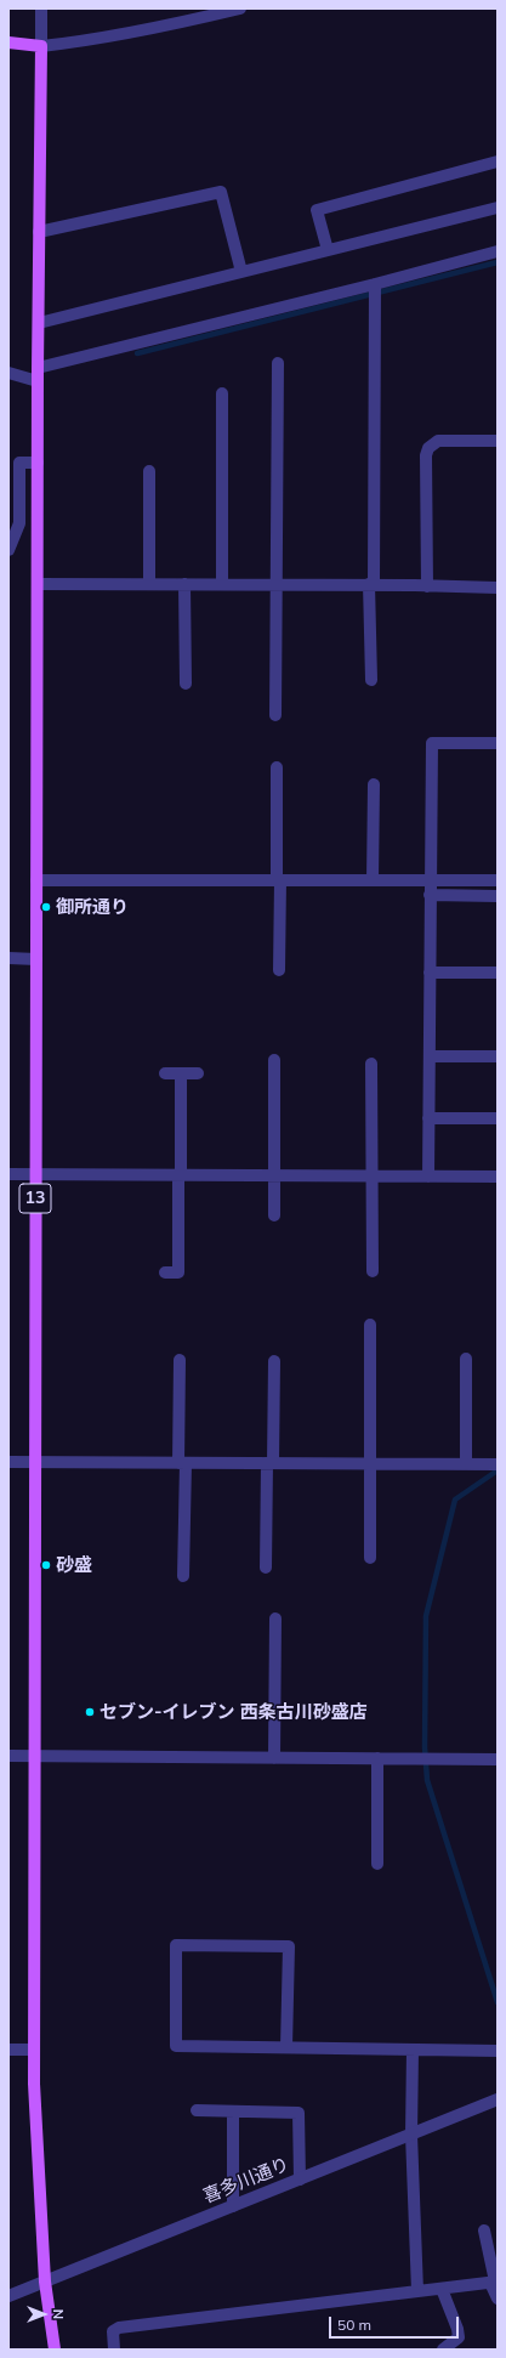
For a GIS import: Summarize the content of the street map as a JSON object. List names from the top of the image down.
{
  "streets": {
    "main road": ["13"],
    "street": ["喜多川通り"]
  },
  "crossings": [
    ["13", "喜多川通り"]
  ],
  "places": ["御所通り", "砂盛", "セブン-イレブン 西条古川砂盛店"],
  "scale_bar": "50 m",
  "north": "right"
}
